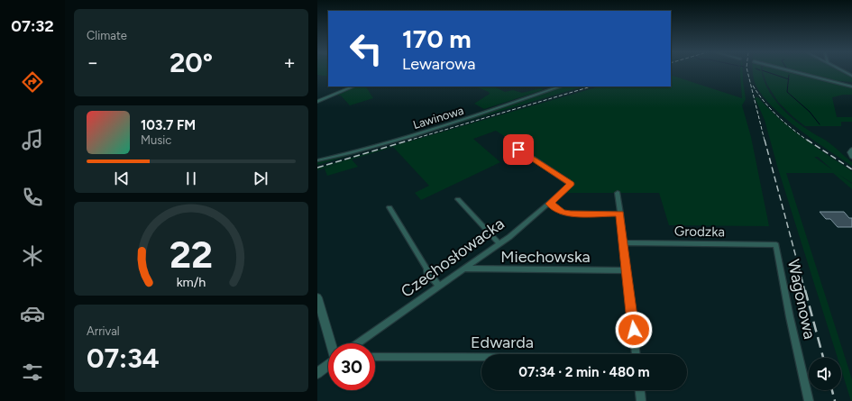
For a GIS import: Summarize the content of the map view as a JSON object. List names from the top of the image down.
{
  "streets": {
    "street": [
      "Lawinowa",
      "Grodzka",
      "Miechowska",
      "Czechosłowacka",
      "Wagonowa",
      "Edwarda"
    ]
  },
  "crossings": [
    ["Grodzka", "Wagonowa"],
    ["Miechowska", "Czechosłowacka"]
  ],
  "page": {
    "tabs": "07:32",
    "tile": [
      "Climate",
      ["Arrival", "07:34"]
    ],
    "turn": ["170 m", "Lewarowa"],
    "heat": ["−", "20°", "+"],
    "song": ["103.7 FM", "Music"],
    "limit": "30",
    "trip": "07:34 · 2 min · 480 m",
    "gauge": ["22", "km/h"]
  }
}
